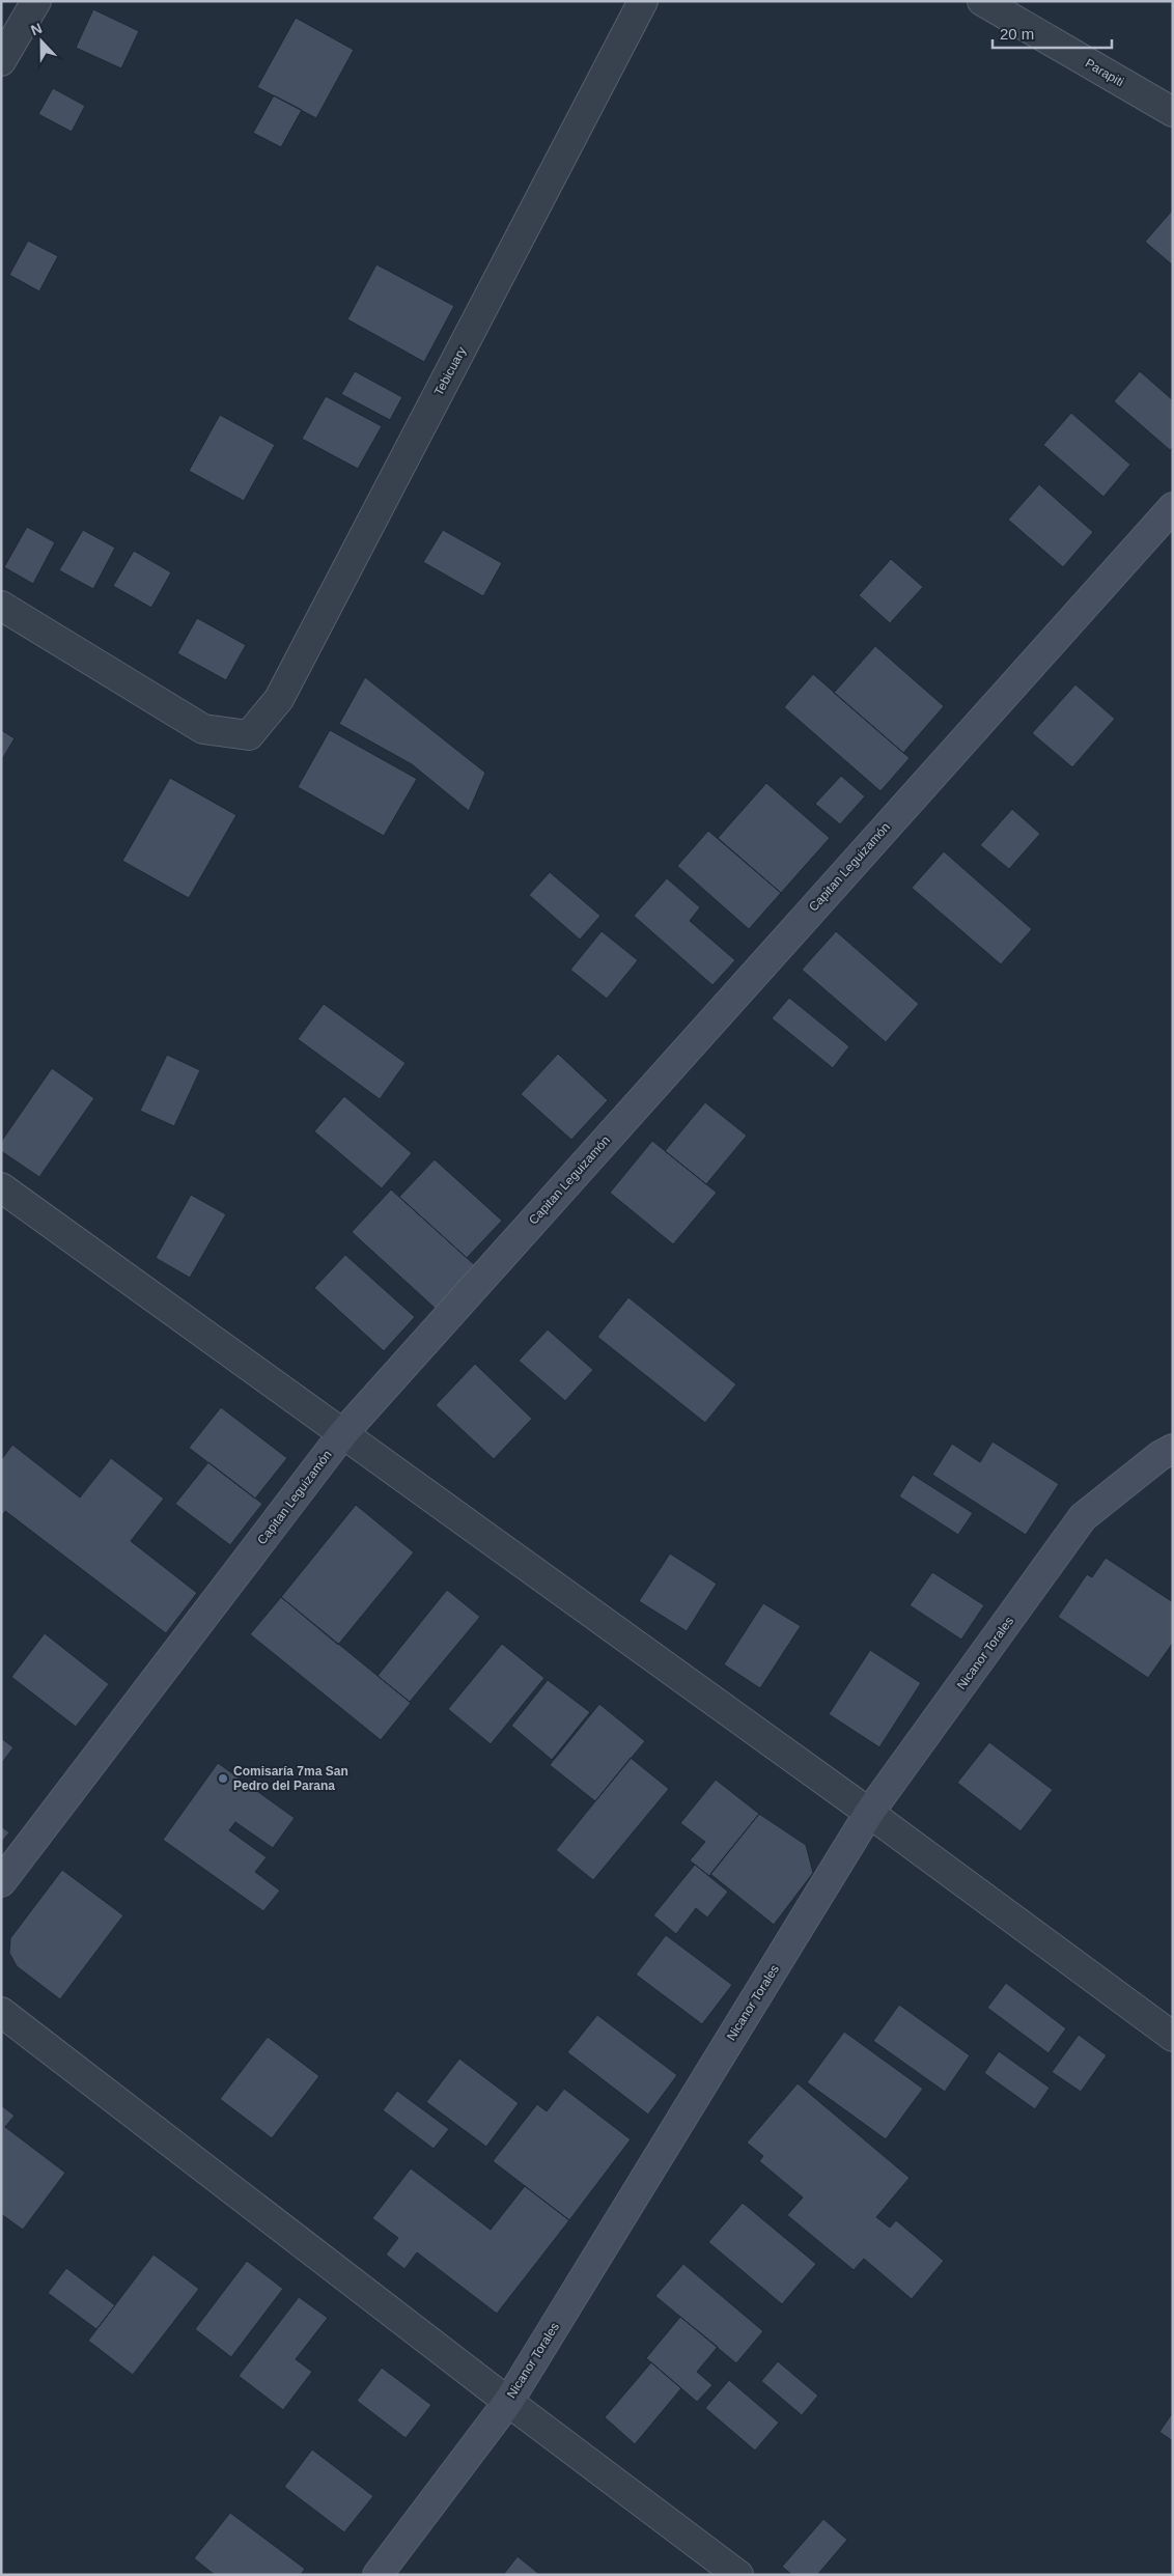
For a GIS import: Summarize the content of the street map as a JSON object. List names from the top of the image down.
{
  "streets": {
    "street": [
      "Parapiti",
      "Tebicuary",
      "Capitan Leguizamón",
      "Nicanor Torales"
    ]
  },
  "places": ["Comisaría 7ma San Pedro del Parana"],
  "scale_bar": "20 m",
  "north": "top"
}
